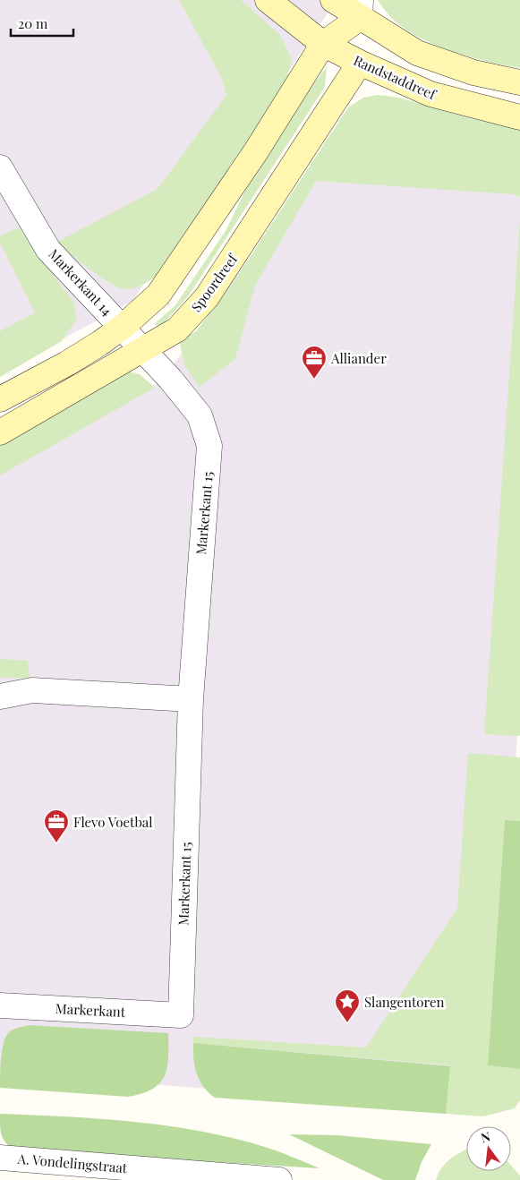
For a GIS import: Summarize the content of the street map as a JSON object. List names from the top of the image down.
{
  "streets": {
    "main road": ["Randstaddreef", "Spoordreef"],
    "street": [
      "Markerkant 14",
      "Markerkant 15",
      "Markerkant",
      "A. Vondelingstraat"
    ]
  },
  "crossings": [
    ["Randstaddreef", "Spoordreef"],
    ["Markerkant 14", "Spoordreef"],
    ["Markerkant 14", "Markerkant 15"],
    ["Spoordreef", "Markerkant 15"],
    ["Markerkant 15", "Markerkant"]
  ],
  "places": {
    "office": ["Alliander", "Flevo Voetbal"],
    "place": ["Slangentoren"]
  },
  "scale_bar": "20 m",
  "north": "top"
}
